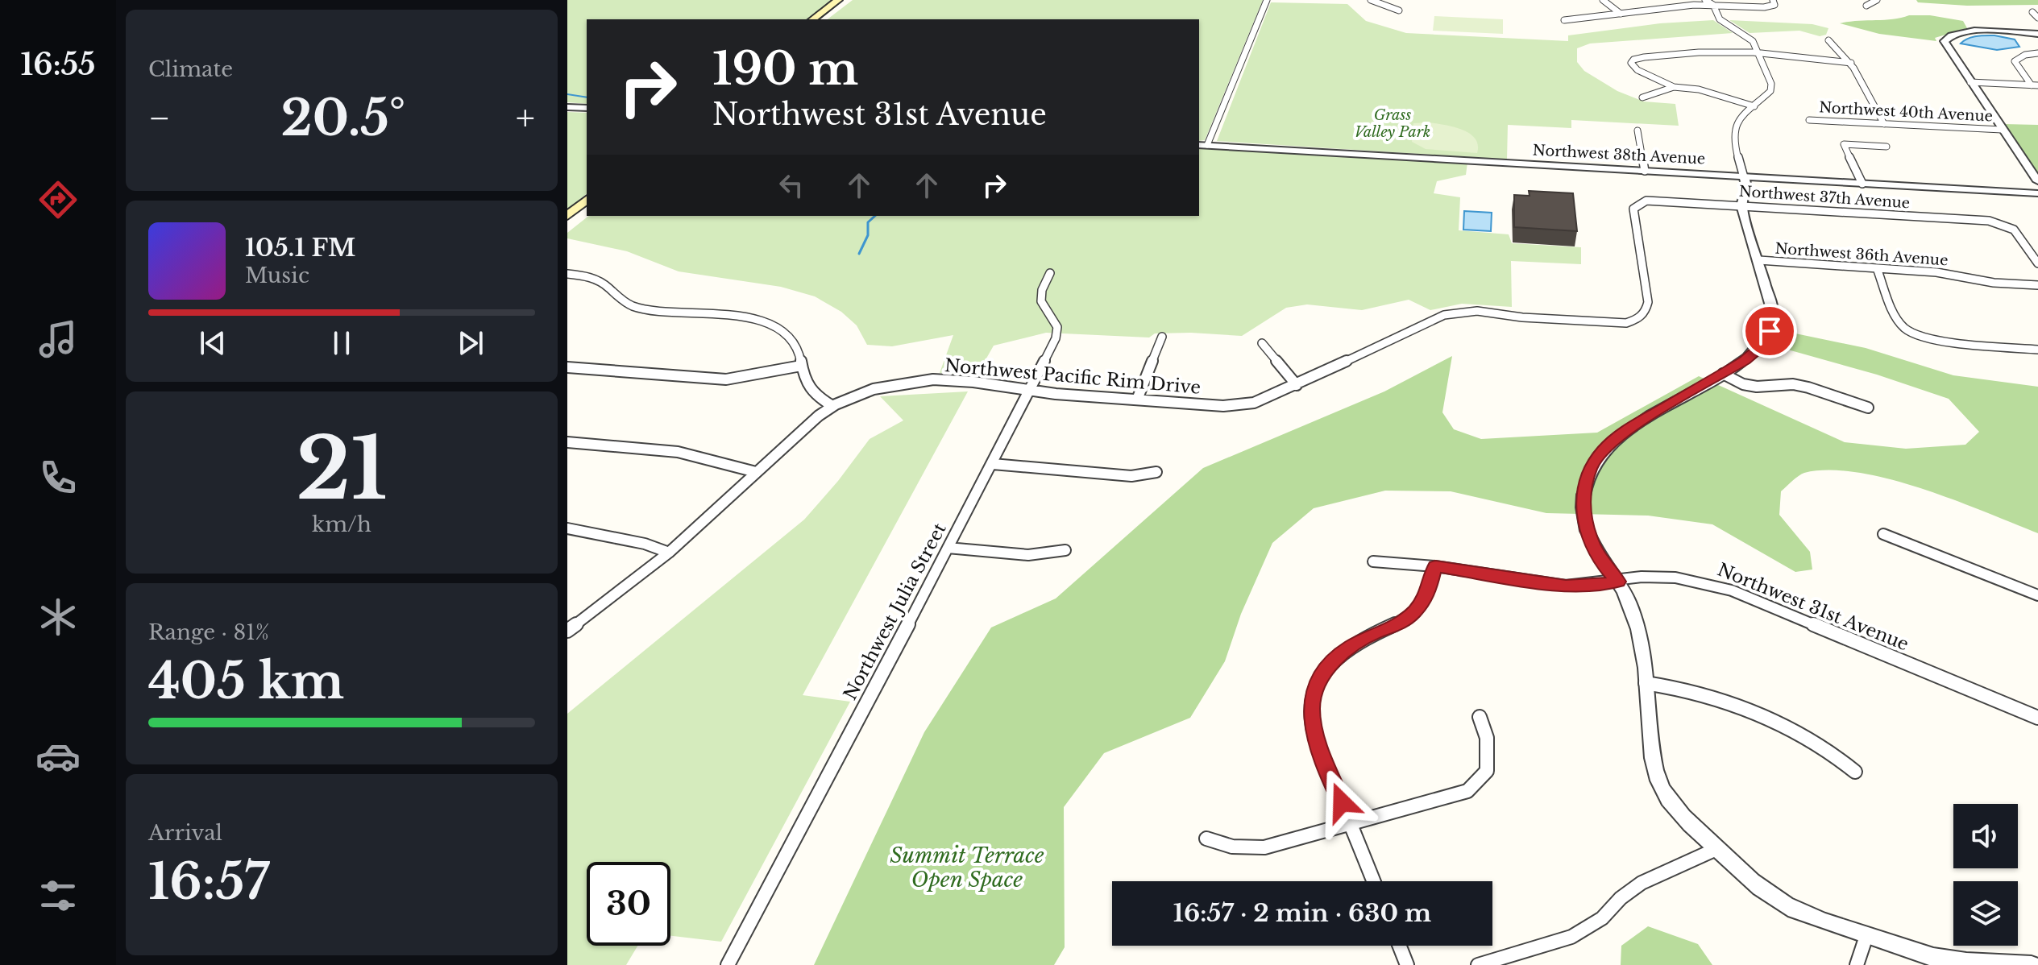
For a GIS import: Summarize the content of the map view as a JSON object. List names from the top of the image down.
{
  "streets": {
    "street": [
      "Northwest 40th Avenue",
      "Northwest 38th Avenue",
      "Northwest 37th Avenue",
      "Northwest 36th Avenue",
      "Northwest Pacific Rim Drive",
      "Northwest 31st Avenue",
      "Northwest Julia Street"
    ]
  },
  "crossings": [
    ["Northwest 37th Avenue", "Northwest Pacific Rim Drive"],
    ["Northwest Pacific Rim Drive", "Northwest Julia Street"]
  ],
  "parks": ["Grass Valley Park", "Summit Terrace Open Space"],
  "page": {
    "tabs": "16:55",
    "tile": [
      "Climate",
      ["21", "km/h"],
      ["Range · 81%", "405 km"],
      ["Arrival", "16:57"]
    ],
    "turn": ["190 m", "Northwest 31st Avenue"],
    "heat": ["−", "20.5°", "+"],
    "song": ["105.1 FM", "Music"],
    "limit": "30",
    "trip": "16:57 · 2 min · 630 m"
  }
}
